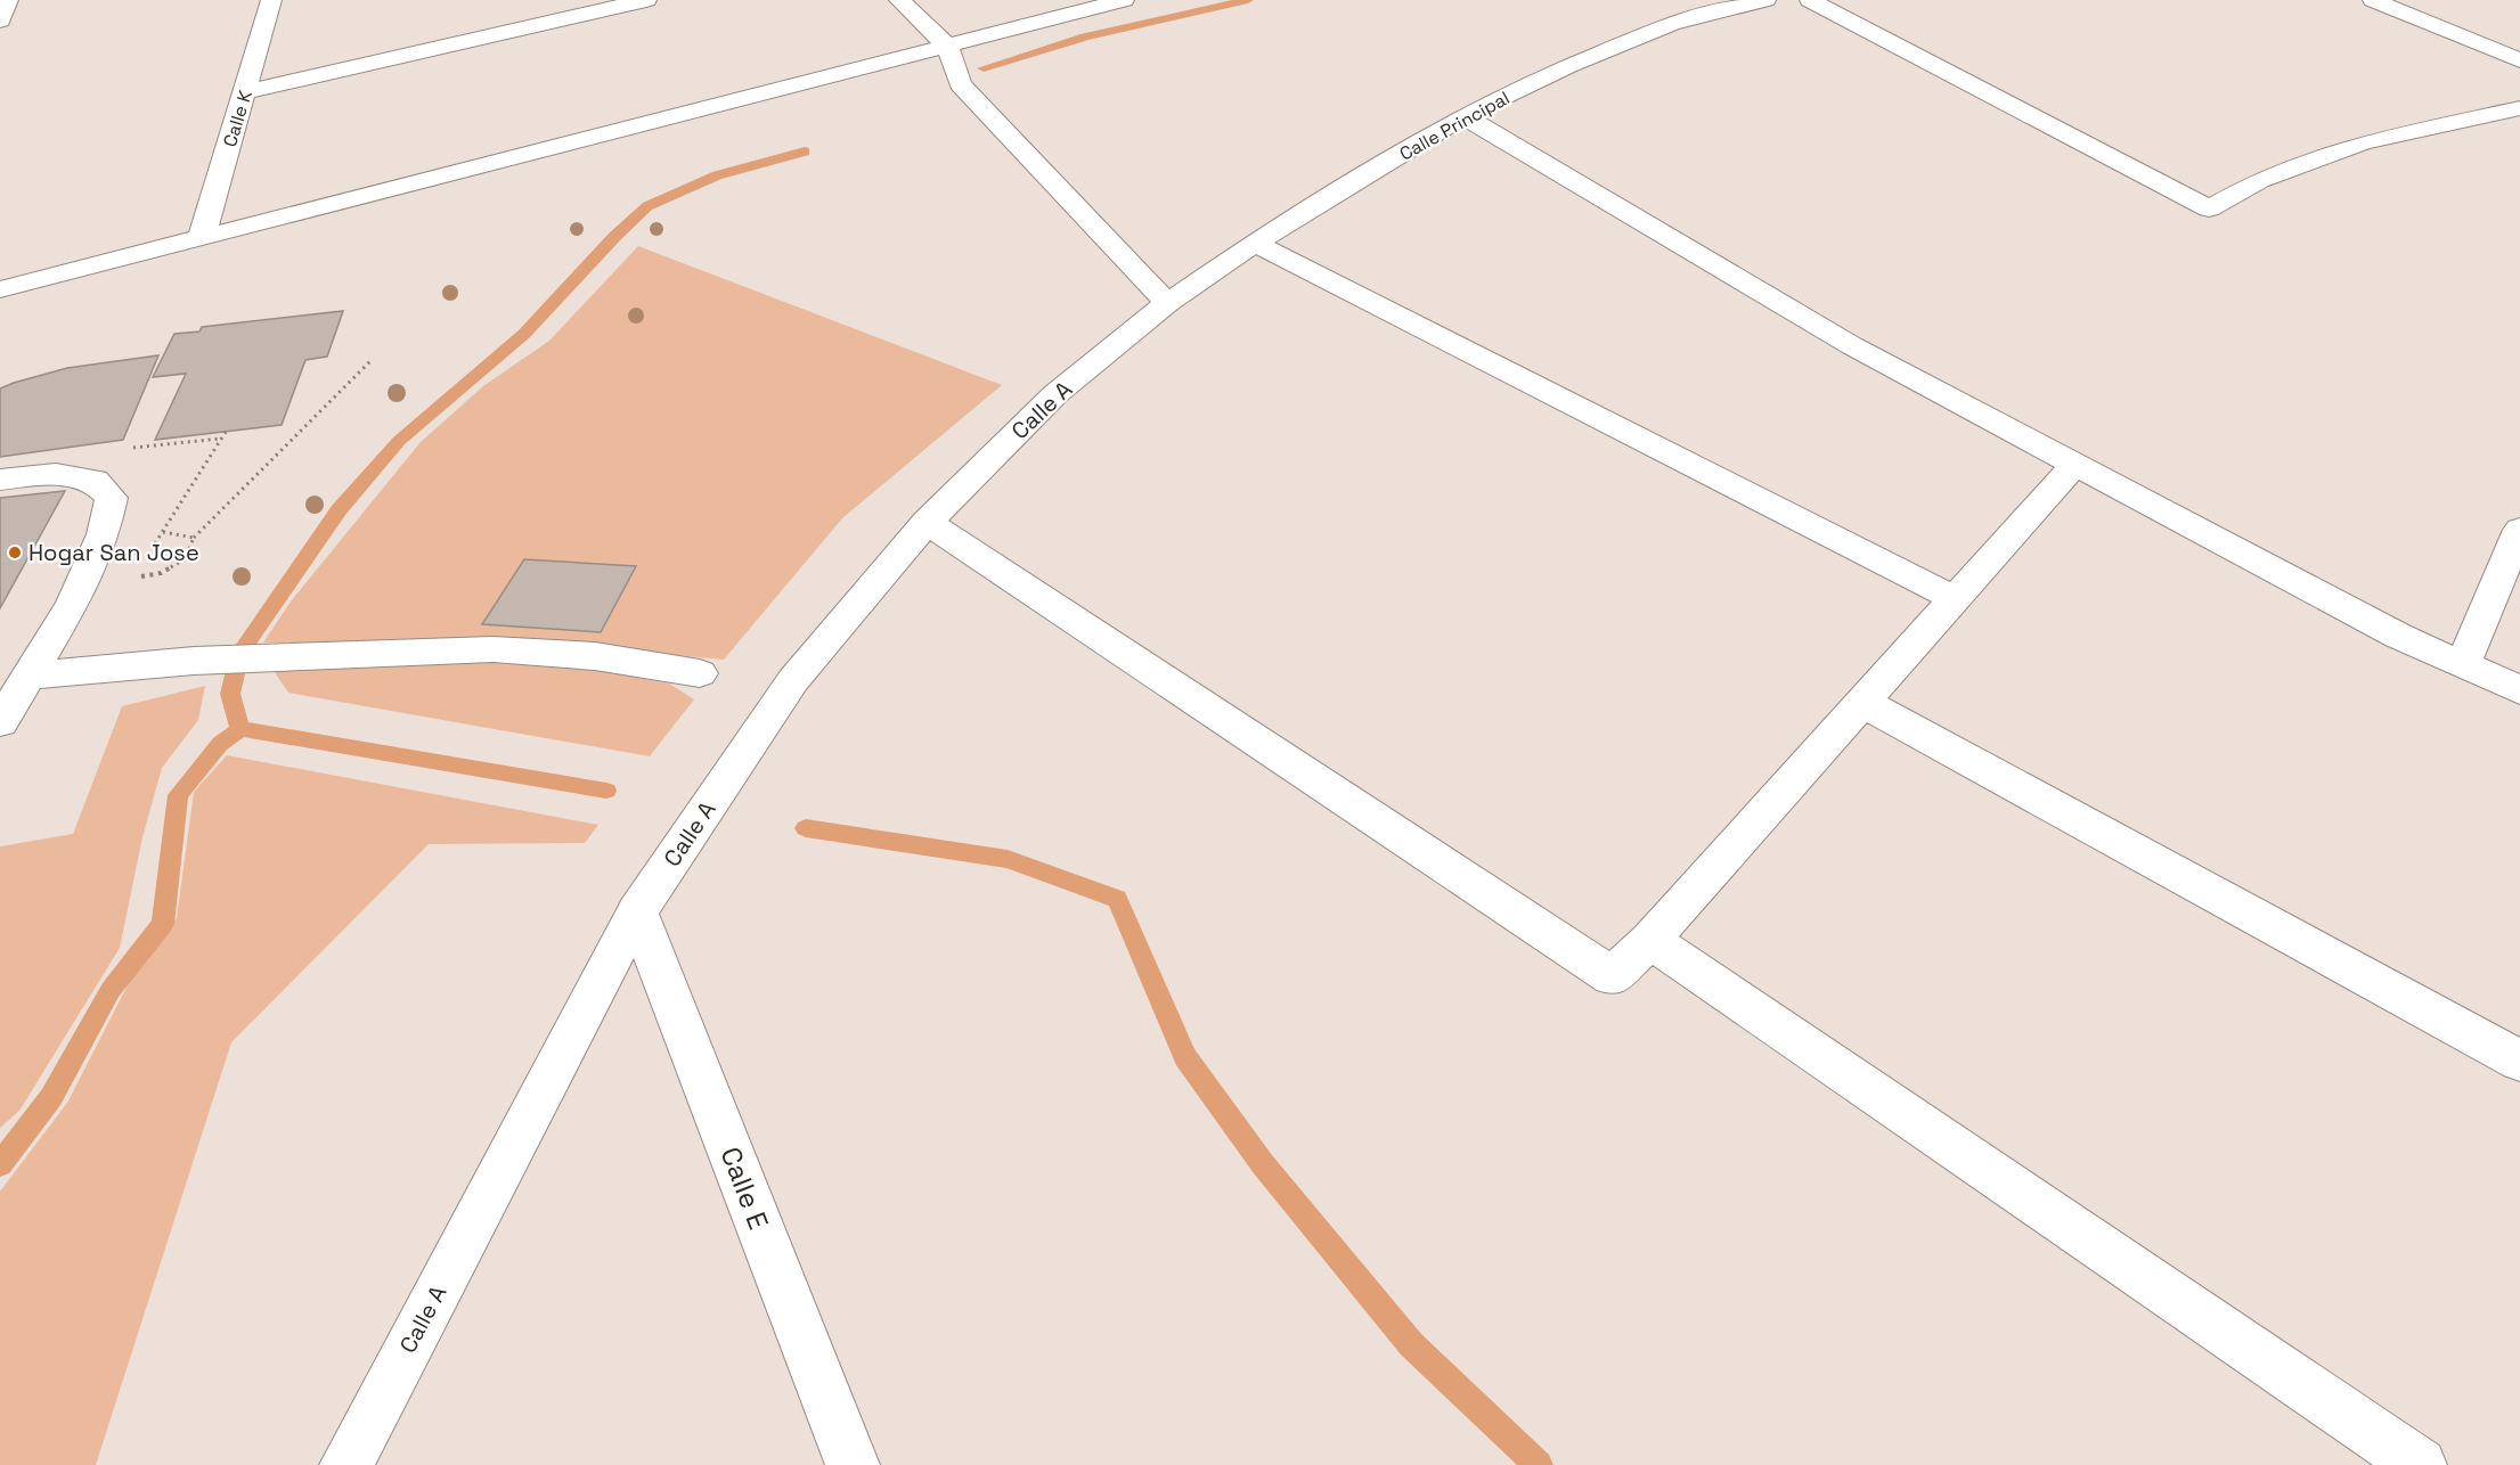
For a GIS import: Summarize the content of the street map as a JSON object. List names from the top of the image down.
{
  "streets": {
    "street": [
      "Calle K",
      "Calle Principal",
      "Calle A",
      "Calle E"
    ]
  },
  "crossings": [
    ["Calle Principal", "Calle A"],
    ["Calle A", "Calle E"]
  ],
  "places": ["Hogar San Jose"]
}
